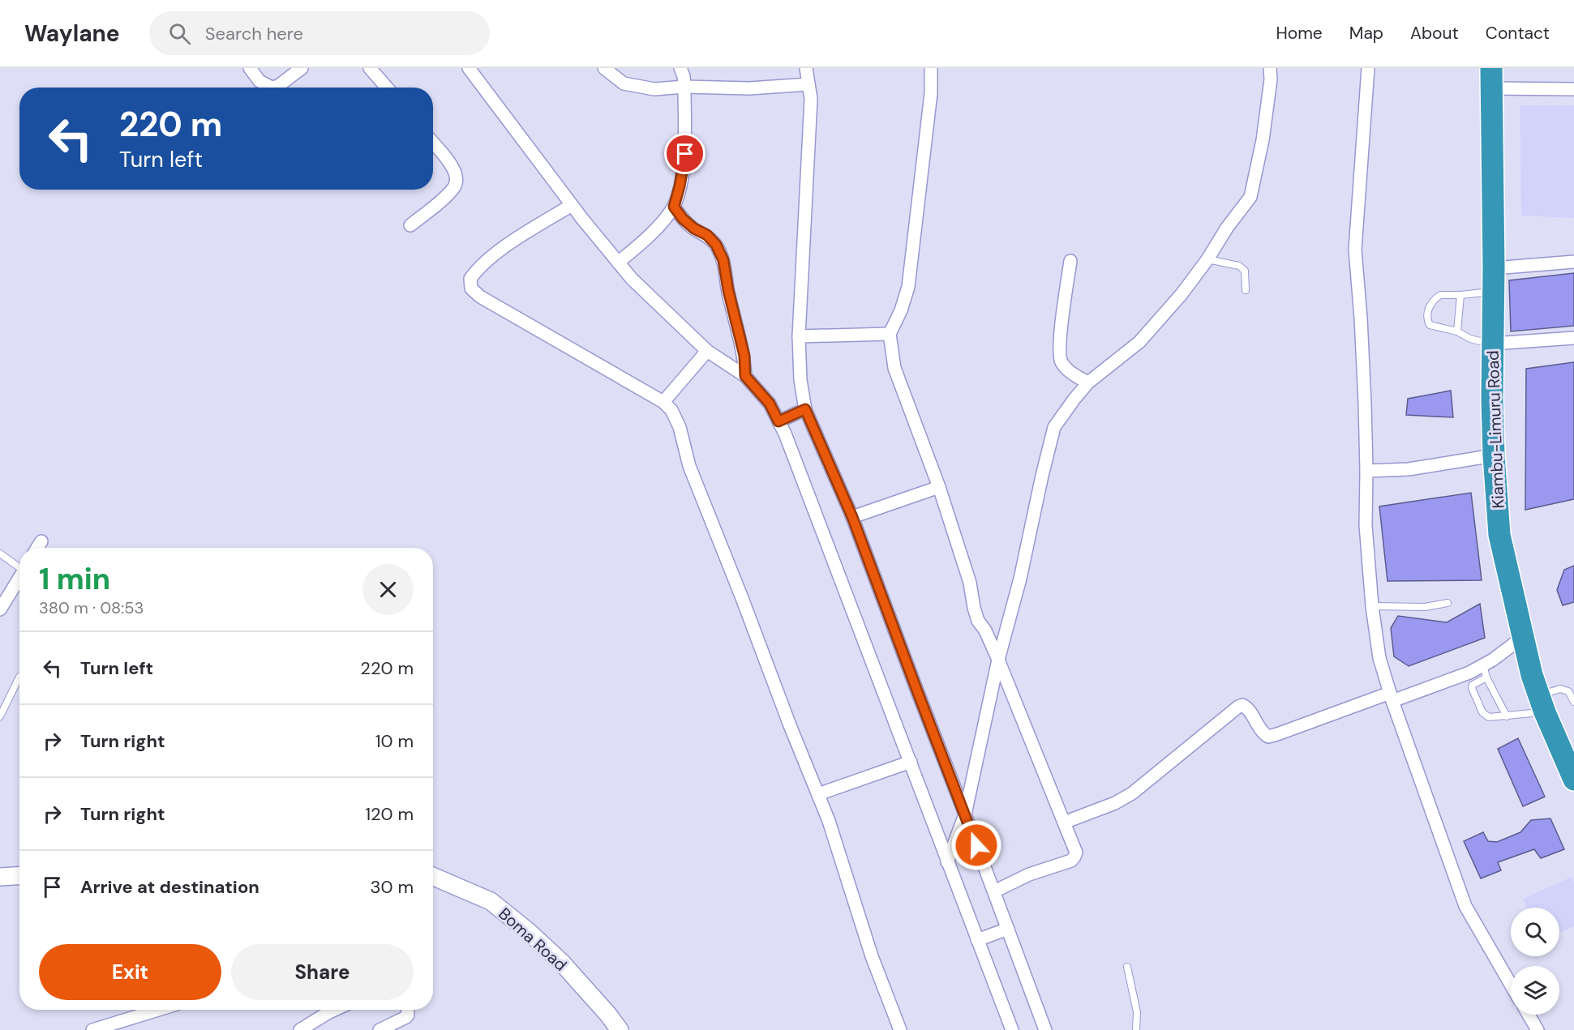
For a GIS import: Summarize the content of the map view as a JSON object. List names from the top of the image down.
{
  "streets": {
    "highway": ["Kiambu-Limuru Road"],
    "main road": ["Boma Road"]
  },
  "page": {
    "header": "Waylane",
    "search": "Search here",
    "nav": [
      "Home",
      "Map",
      "About",
      "Contact"
    ],
    "turn": ["220 m", "Turn left"],
    "heading": ["1 min", "380 m · 08:53"],
    "list": [
      {
        "name": "Turn left",
        "value": "220 m"
      },
      {
        "name": "Turn right",
        "value": "10 m"
      },
      {
        "name": "Turn right",
        "value": "120 m"
      },
      {
        "name": "Arrive at destination",
        "value": "30 m"
      }
    ],
    "buttons": ["Exit", "Share"]
  }
}
